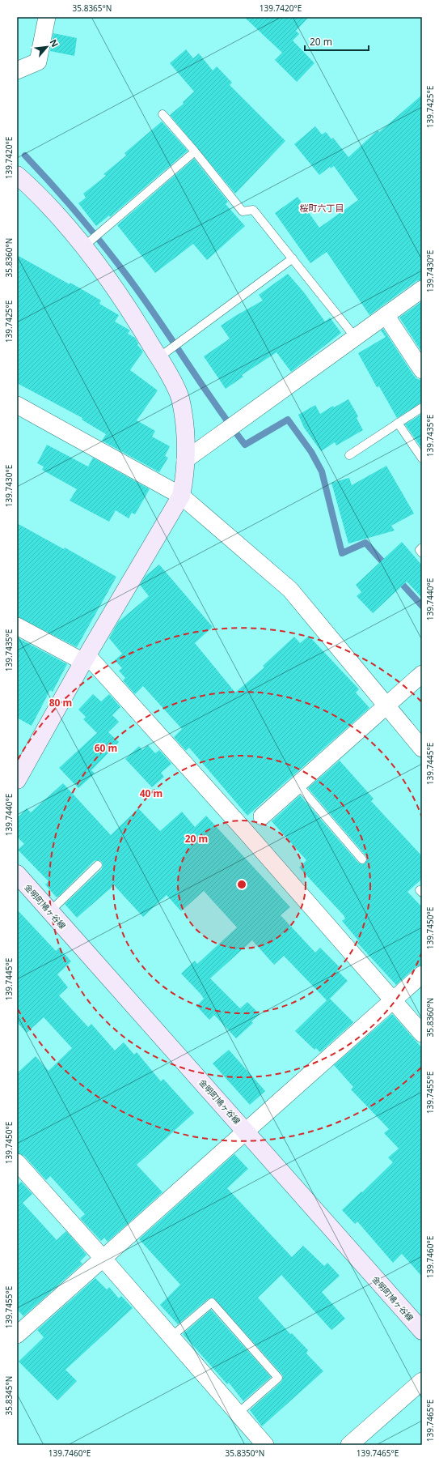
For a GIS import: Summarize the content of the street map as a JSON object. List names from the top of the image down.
{
  "streets": {
    "street": ["金明町鳩ヶ谷線"]
  },
  "districts": ["桜町六丁目"],
  "scale_bar": "20 m",
  "north": "top right",
  "coordinates": [
    "35.8365°N",
    "139.7420°E",
    "139.7425°E",
    "35.8360°N",
    "139.7430°E",
    "139.7435°E",
    "139.7440°E",
    "139.7445°E",
    "139.7450°E",
    "139.7455°E",
    "139.7460°E",
    "35.8345°N",
    "139.7465°E",
    "35.8350°N"
  ],
  "rings": [
    "80 m",
    "60 m",
    "40 m",
    "20 m"
  ]
}
